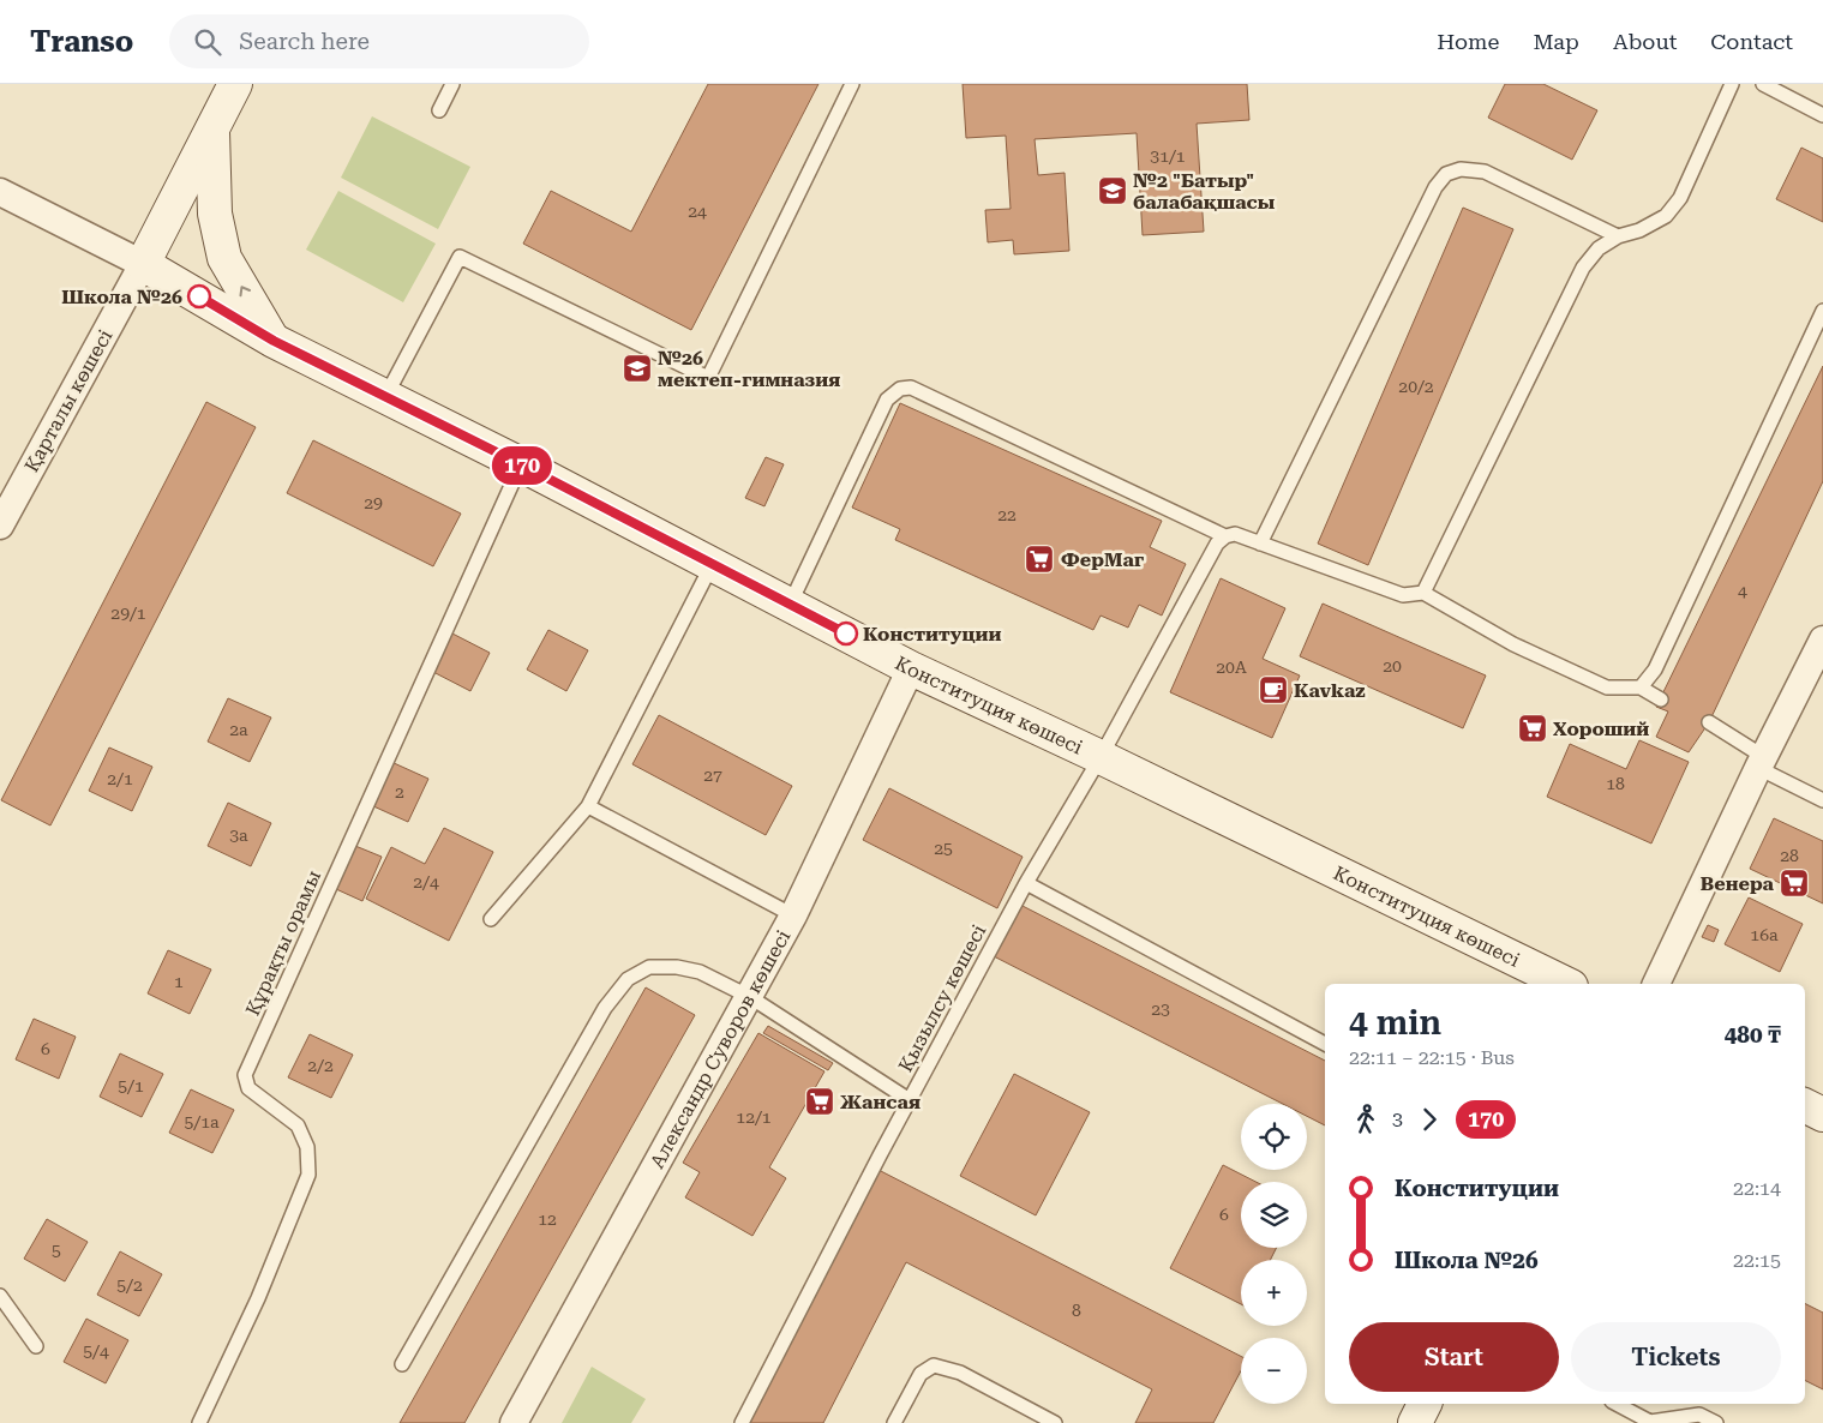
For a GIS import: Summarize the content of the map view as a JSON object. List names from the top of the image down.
{
  "streets": {
    "main road": ["Қарталы көшесі", "Конституция көшесі"],
    "street": ["Александр Суворов көшесі"],
    "lane": ["Құрақты орамы", "Қызылсу көшесі"]
  },
  "crossings": [
    ["Қарталы көшесі", "Конституция көшесі"],
    ["Конституция көшесі", "Құрақты орамы"],
    ["Конституция көшесі", "Қызылсу көшесі"],
    ["Конституция көшесі", "Александр Суворов көшесі"]
  ],
  "places": {
    "school or university": ["№2 \"Батыр\" балабақшасы", "№26 мектеп-гимназия"],
    "other": ["Школа №26", "Конституции"],
    "supermarket": [
      "ФерМаг",
      "Хороший",
      "Венера",
      "Жансая"
    ],
    "cafe": ["Kavkaz"]
  },
  "lines": ["bus line 170"],
  "house_numbers": [
    "31/1",
    "24",
    "20/2",
    "29",
    "22",
    "4",
    "29/1",
    "20",
    "20А",
    "2а",
    "27",
    "2/1",
    "18",
    "2",
    "3а",
    "25",
    "28",
    "2/4",
    "16а",
    "1",
    "23",
    "6",
    "2/2",
    "5/1",
    "12/1",
    "5/1а",
    "6",
    "12",
    "5",
    "5/2",
    "8",
    "5/4"
  ],
  "page": {
    "header": "Transo",
    "search": "Search here",
    "nav": [
      "Home",
      "Map",
      "About",
      "Contact"
    ],
    "on_map": "170",
    "heading": ["4 min", "22:11 – 22:15 · Bus", "480 ₸"],
    "legs": ["3", "170"],
    "map_buttons": ["+", "−"],
    "list": [
      {
        "name": "Конституции",
        "value": "22:14"
      },
      {
        "name": "Школа №26",
        "value": "22:15"
      }
    ],
    "buttons": ["Start", "Tickets"]
  }
}
